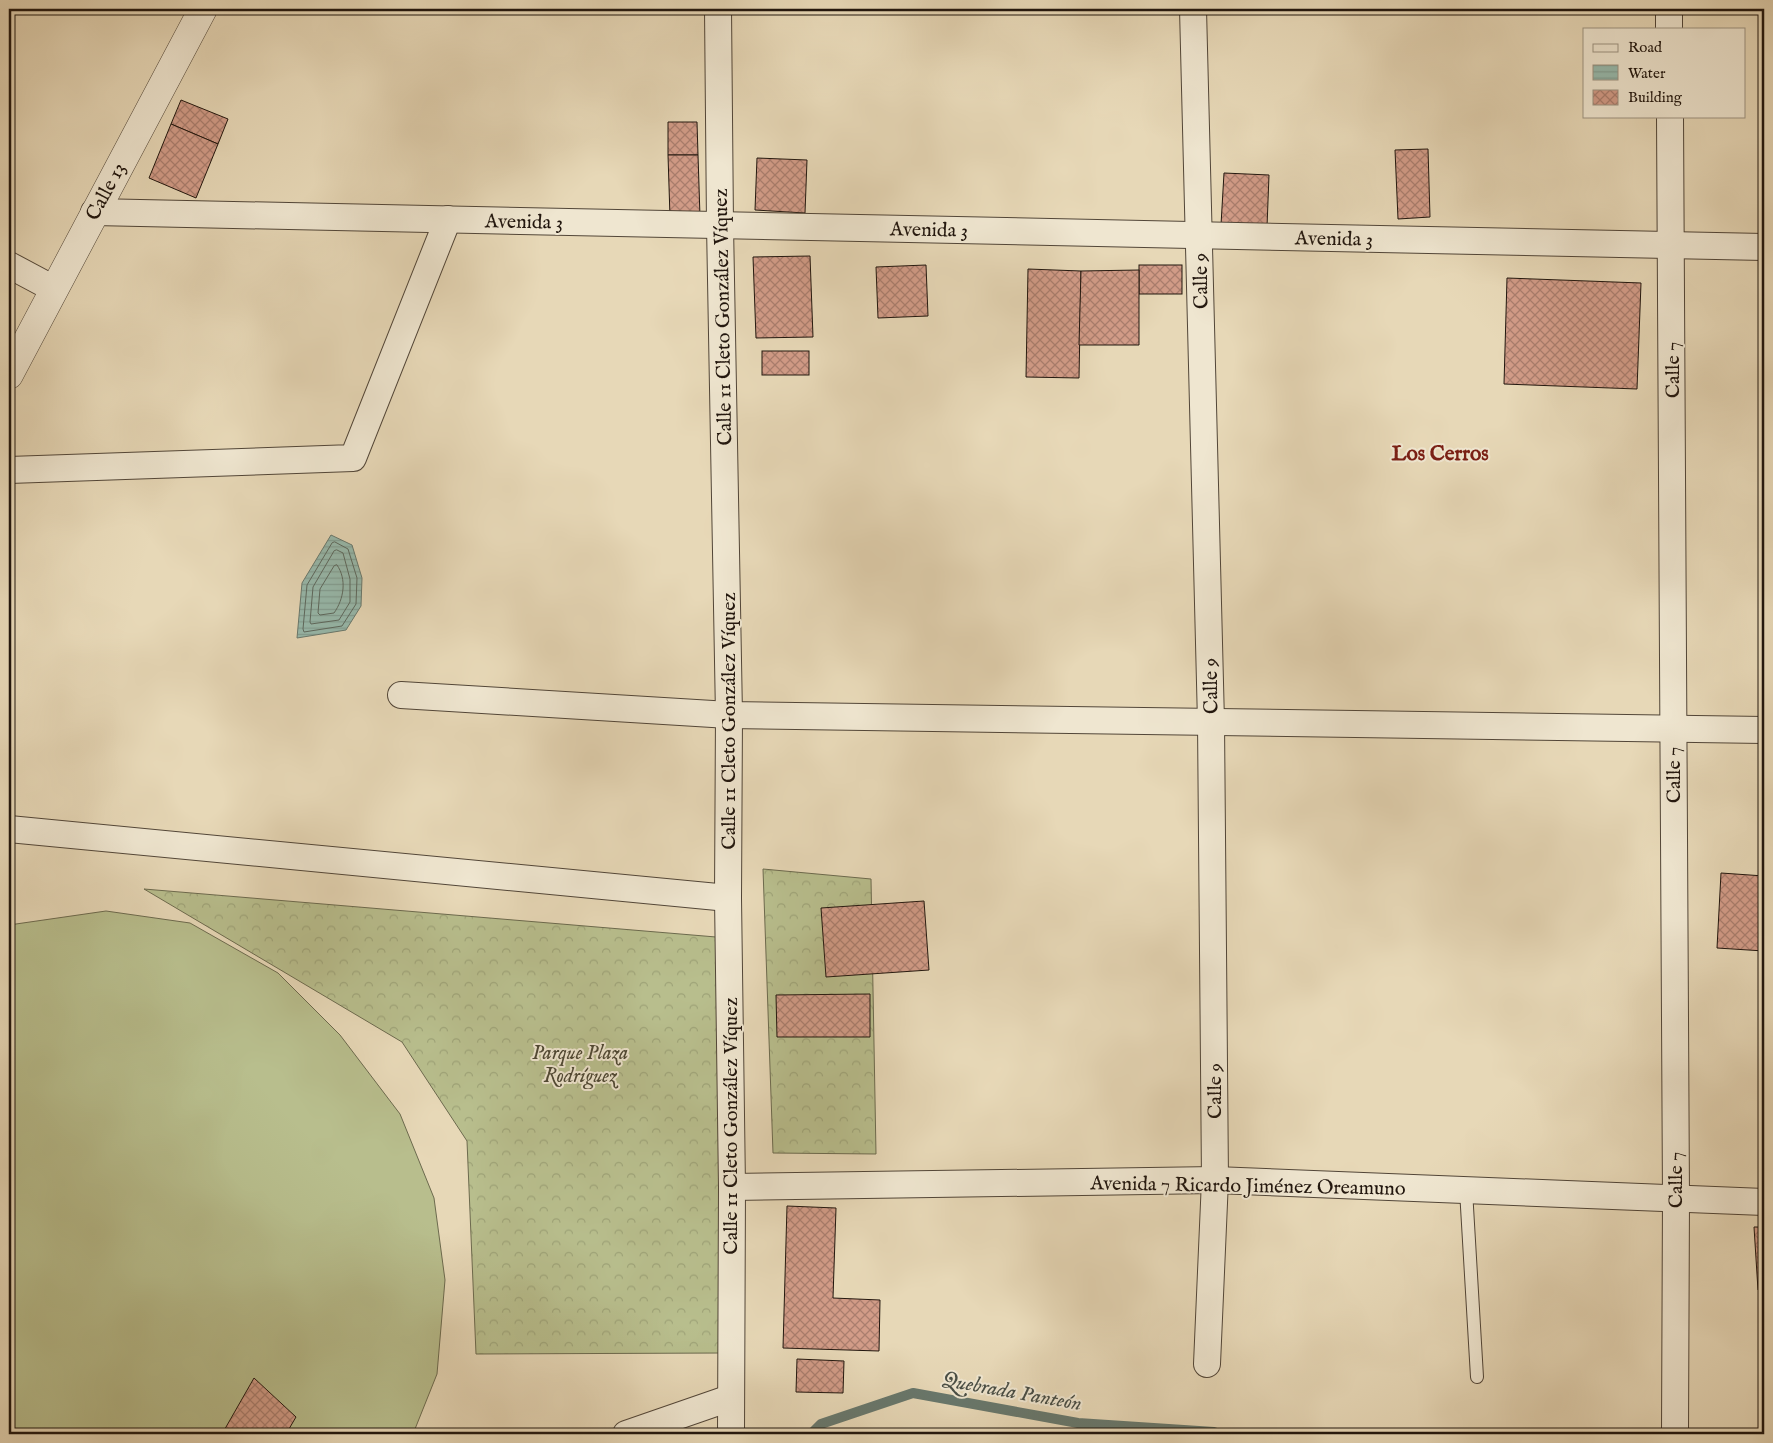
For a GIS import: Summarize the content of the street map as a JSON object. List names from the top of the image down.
{
  "streets": {
    "street": [
      "Calle 13",
      "Avenida 3",
      "Calle 9",
      "Calle 11 Cleto González Víquez",
      "Calle 7",
      "Avenida 7 Ricardo Jiménez Oreamuno"
    ]
  },
  "crossings": [
    ["Calle 13", "Avenida 3"],
    ["Avenida 3", "Calle 9"],
    ["Avenida 3", "Calle 11 Cleto González Víquez"],
    ["Avenida 3", "Calle 7"],
    ["Calle 9", "Avenida 7 Ricardo Jiménez Oreamuno"],
    ["Calle 11 Cleto González Víquez", "Avenida 7 Ricardo Jiménez Oreamuno"],
    ["Calle 7", "Avenida 7 Ricardo Jiménez Oreamuno"]
  ],
  "districts": ["Los Cerros"],
  "water": ["Quebrada Panteón"],
  "parks": ["Parque Plaza Rodríguez"],
  "legend": ["Road", "Water", "Building"]
}
